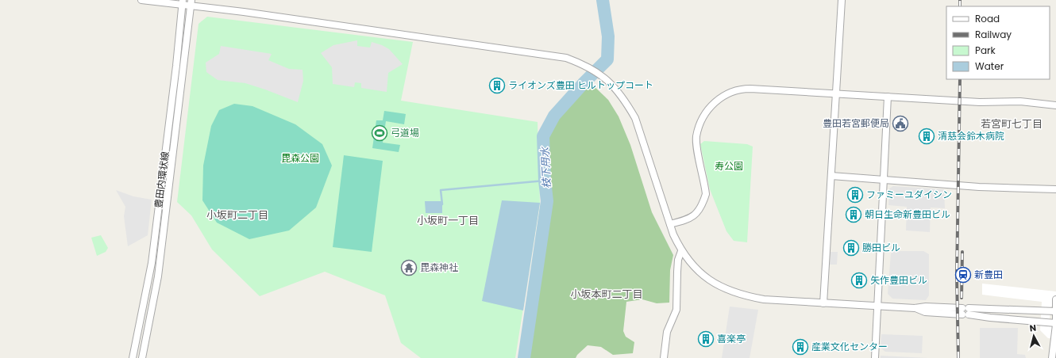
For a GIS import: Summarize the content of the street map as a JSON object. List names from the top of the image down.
{
  "streets": {
    "street": ["豊田内環状線"]
  },
  "districts": [
    "若宮町七丁目",
    "小坂町二丁目",
    "小坂町一丁目",
    "小坂本町二丁目"
  ],
  "water": ["枝下用水"],
  "parks": ["毘森公園", "寿公園"],
  "places": {
    "building": [
      "ライオンズ豊田 ヒルトップコート",
      "清慈会鈴木病院",
      "ファミーユダイシン",
      "朝日生命新豊田ビル",
      "勝田ビル",
      "矢作豊田ビル",
      "喜楽亭",
      "産業文化センター"
    ],
    "public building": ["豊田若宮郵便局"],
    "sports": ["弓道場"],
    "temple": ["毘森神社"],
    "station": ["新豊田"]
  },
  "legend": [
    "Road",
    "Railway",
    "Park",
    "Water"
  ],
  "north": "top"
}
